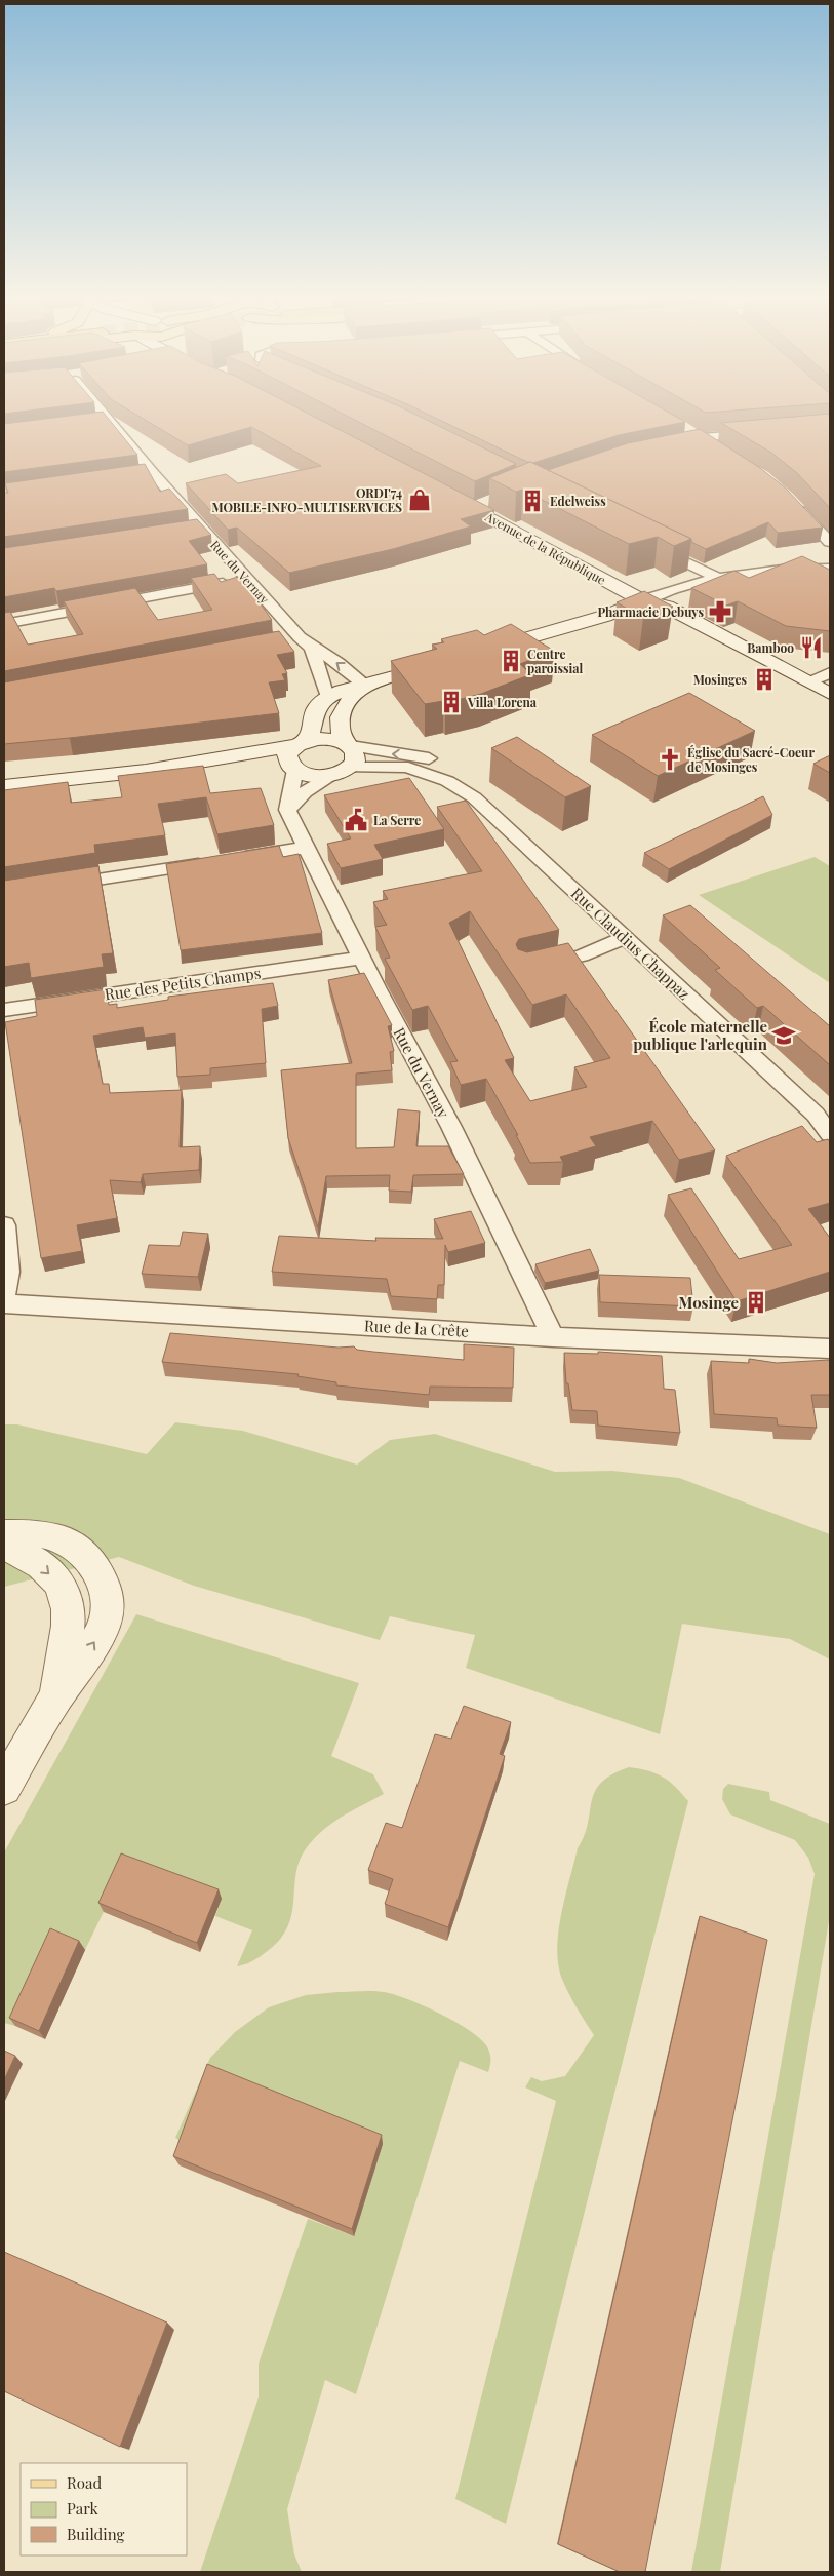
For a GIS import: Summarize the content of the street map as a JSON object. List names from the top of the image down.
{
  "streets": {
    "main road": ["Avenue de la République"],
    "street": [
      "Rue du Vernay",
      "Rue Claudius Chappaz",
      "Rue des Petits Champs",
      "Rue de la Crête"
    ]
  },
  "crossings": [
    ["Rue du Vernay", "Rue des Petits Champs"],
    ["Rue du Vernay", "Rue de la Crête"]
  ],
  "places": {
    "shop": ["ORDI'74 MOBILE-INFO-MULTISERVICES"],
    "building": [
      "Edelweiss",
      "Centre paroissial",
      "Mosinges",
      "Villa Lorena",
      "Mosinge"
    ],
    "pharmacy": ["Pharmacie Debuys"],
    "restaurant": ["Bamboo"],
    "church": ["Église du Sacré-Coeur de Mosinges"],
    "public building": ["La Serre"],
    "school or university": ["École maternelle publique l'arlequin"]
  },
  "legend": ["Road", "Park", "Building"]
}
